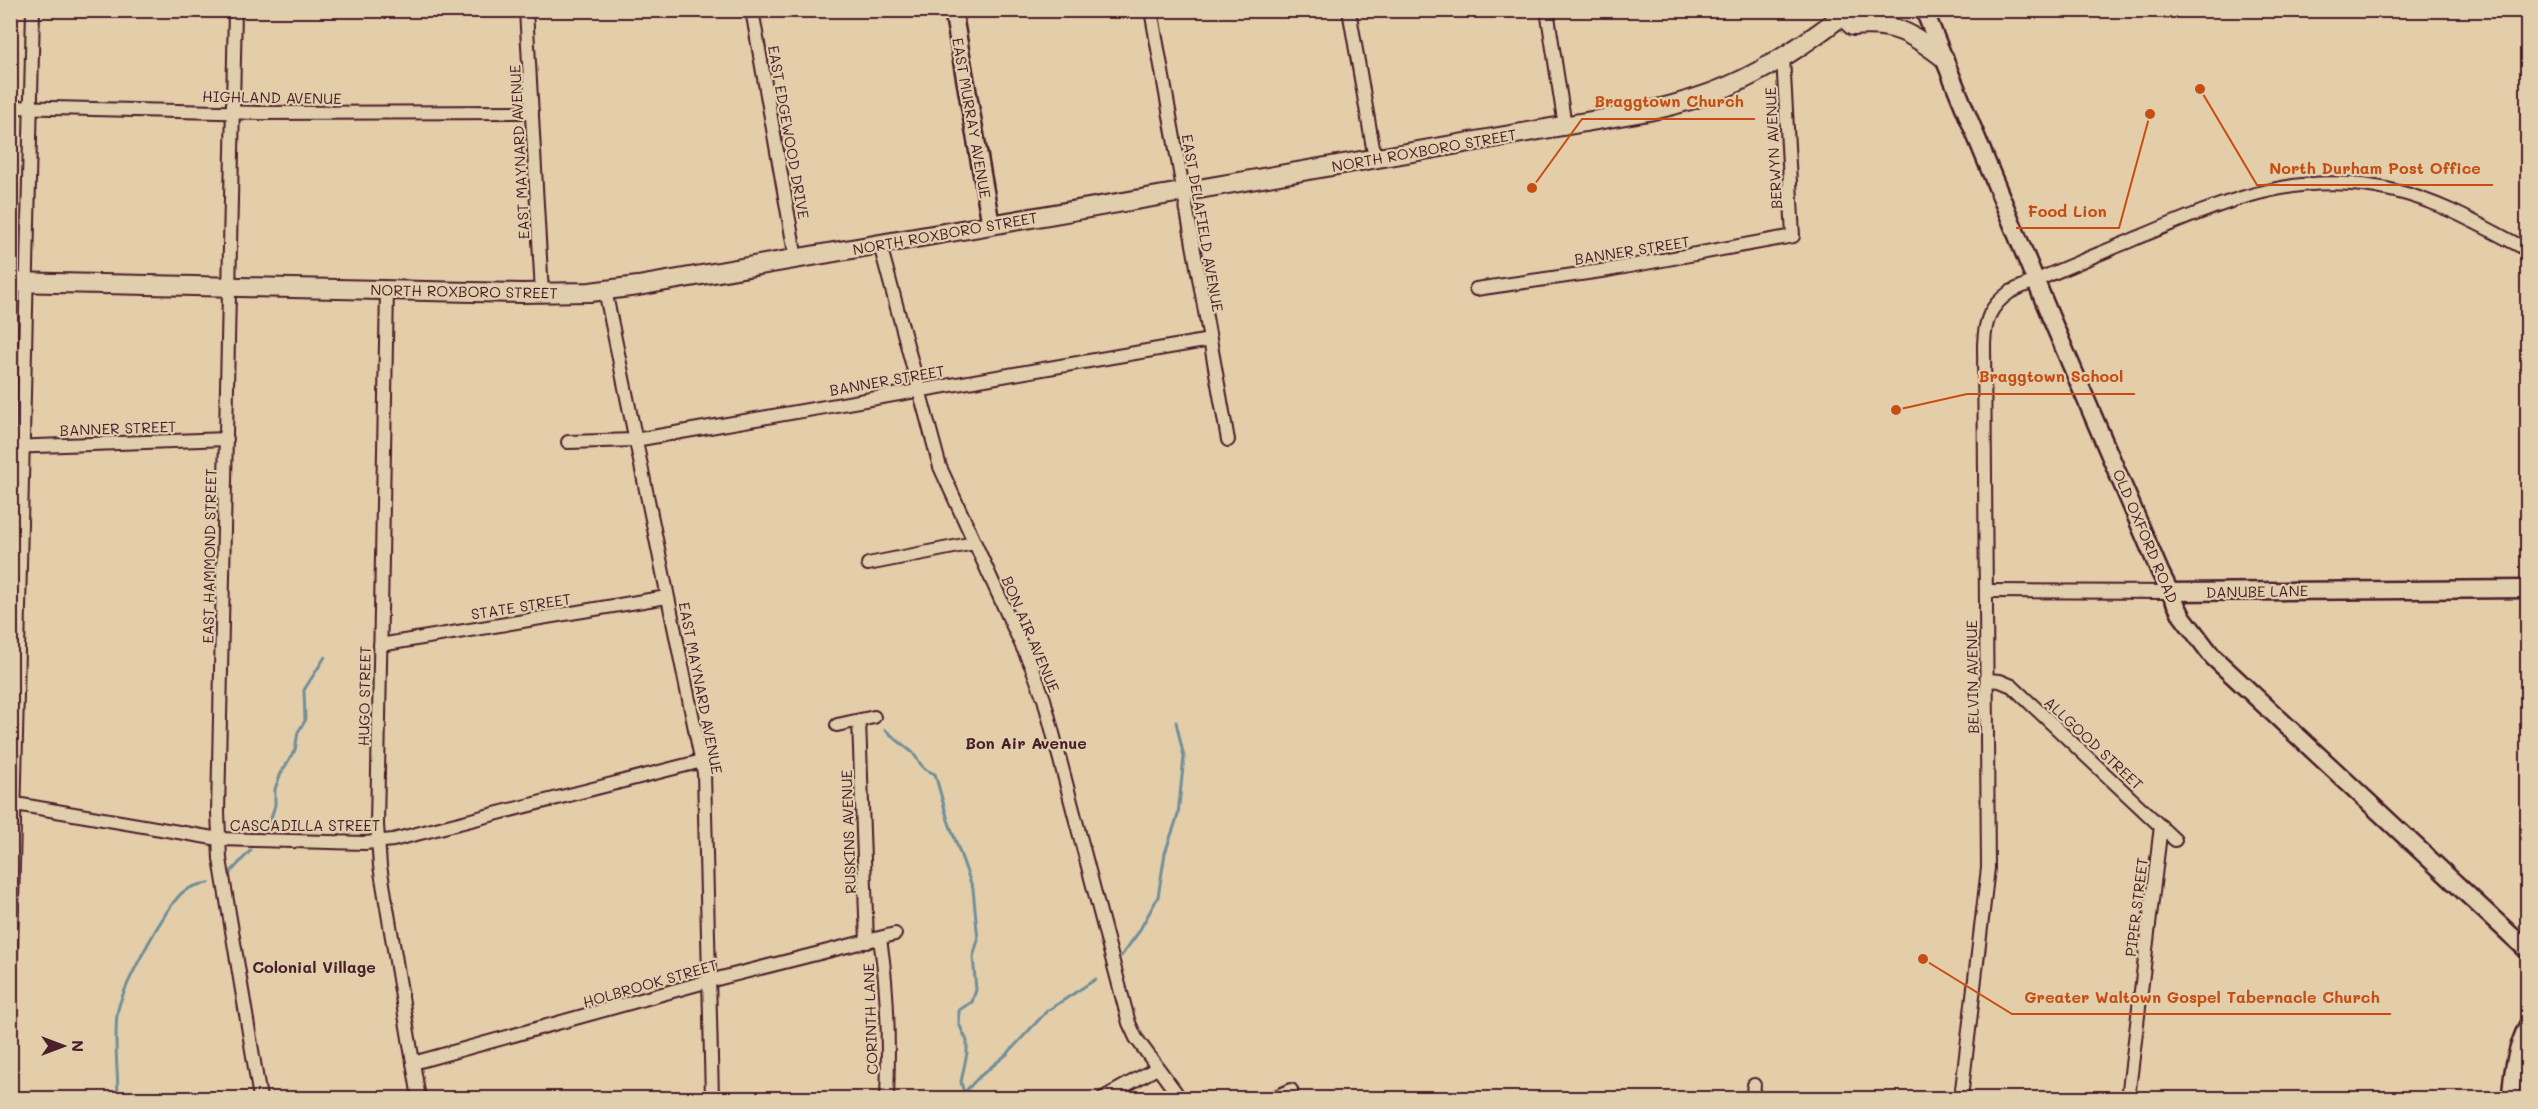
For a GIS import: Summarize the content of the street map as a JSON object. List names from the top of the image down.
{
  "streets": {
    "main road": ["NORTH ROXBORO STREET"],
    "street": [
      "HIGHLAND AVENUE",
      "EAST MURRAY AVENUE",
      "EAST EDGEWOOD DRIVE",
      "BERWYN AVENUE",
      "EAST MAYNARD AVENUE",
      "EAST DELAFIELD AVENUE",
      "BANNER STREET",
      "OLD OXFORD ROAD",
      "EAST HAMMOND STREET",
      "DANUBE LANE",
      "STATE STREET",
      "BON AIR AVENUE",
      "BELVIN AVENUE",
      "HUGO STREET",
      "ALLGOOD STREET",
      "CASCADILLA STREET",
      "RUSKINS AVENUE",
      "PIPER STREET",
      "HOLBROOK STREET",
      "CORINTH LANE"
    ]
  },
  "crossings": [
    ["HIGHLAND AVENUE", "EAST MAYNARD AVENUE"],
    ["HIGHLAND AVENUE", "EAST HAMMOND STREET"],
    ["EAST MURRAY AVENUE", "NORTH ROXBORO STREET"],
    ["EAST EDGEWOOD DRIVE", "NORTH ROXBORO STREET"],
    ["BERWYN AVENUE", "NORTH ROXBORO STREET"],
    ["BERWYN AVENUE", "BANNER STREET"],
    ["NORTH ROXBORO STREET", "EAST MAYNARD AVENUE"],
    ["NORTH ROXBORO STREET", "EAST DELAFIELD AVENUE"],
    ["NORTH ROXBORO STREET", "EAST HAMMOND STREET"],
    ["NORTH ROXBORO STREET", "BON AIR AVENUE"],
    ["NORTH ROXBORO STREET", "HUGO STREET"],
    ["EAST MAYNARD AVENUE", "BANNER STREET"],
    ["EAST MAYNARD AVENUE", "STATE STREET"],
    ["EAST MAYNARD AVENUE", "CASCADILLA STREET"],
    ["EAST MAYNARD AVENUE", "HOLBROOK STREET"],
    ["EAST DELAFIELD AVENUE", "BANNER STREET"],
    ["BANNER STREET", "EAST HAMMOND STREET"],
    ["BANNER STREET", "BON AIR AVENUE"],
    ["OLD OXFORD ROAD", "DANUBE LANE"],
    ["OLD OXFORD ROAD", "BELVIN AVENUE"],
    ["EAST HAMMOND STREET", "CASCADILLA STREET"],
    ["DANUBE LANE", "BELVIN AVENUE"],
    ["STATE STREET", "HUGO STREET"],
    ["BELVIN AVENUE", "ALLGOOD STREET"],
    ["HUGO STREET", "CASCADILLA STREET"],
    ["HUGO STREET", "HOLBROOK STREET"],
    ["ALLGOOD STREET", "PIPER STREET"],
    ["RUSKINS AVENUE", "HOLBROOK STREET"],
    ["RUSKINS AVENUE", "CORINTH LANE"],
    ["HOLBROOK STREET", "CORINTH LANE"]
  ],
  "districts": ["Bon Air Avenue", "Colonial Village"],
  "places": [
    "North Durham Post Office",
    "Food Lion",
    "Braggtown Church",
    "Braggtown School",
    "Greater Waltown Gospel Tabernacle Church"
  ],
  "north": "right"
}
